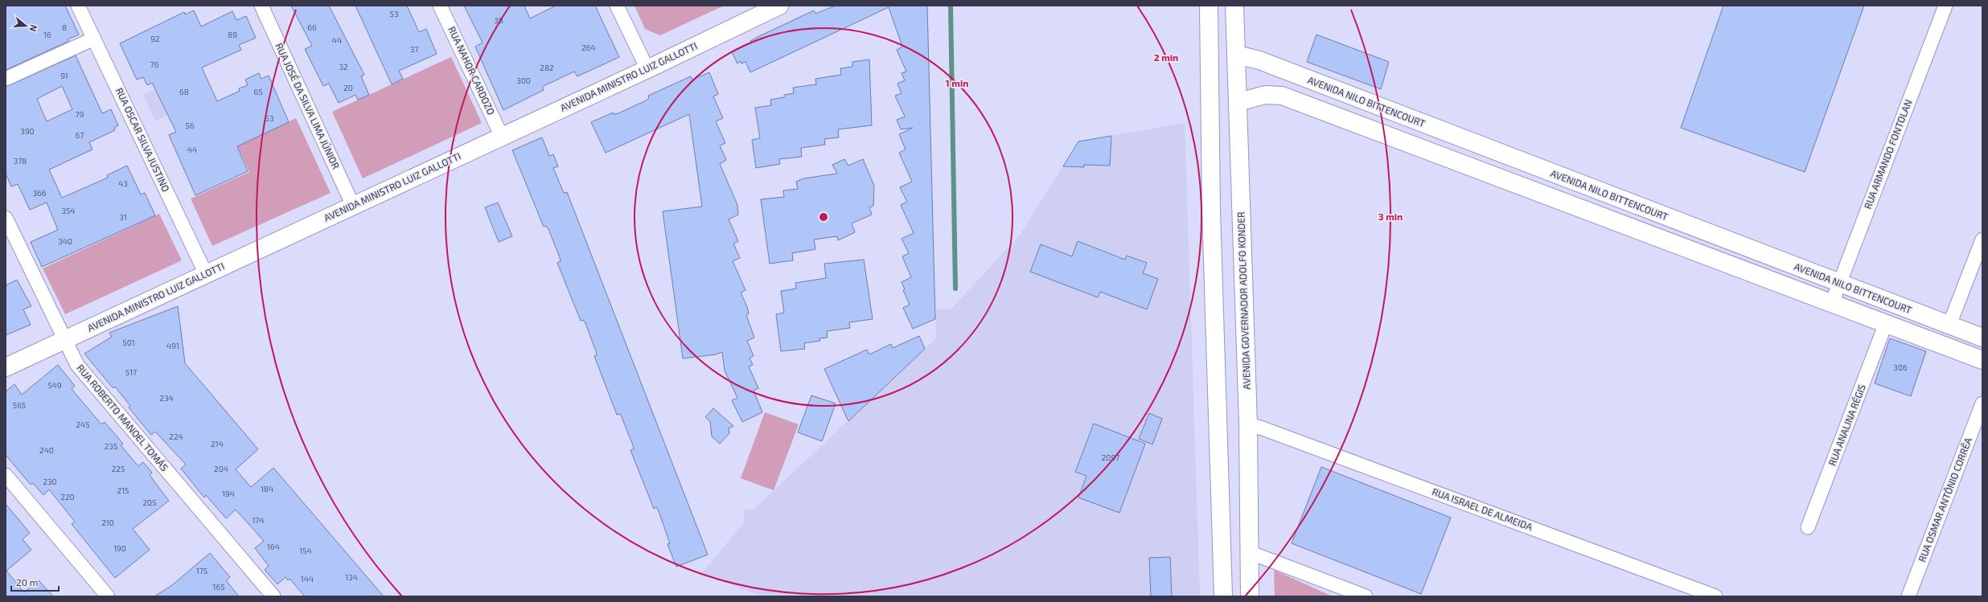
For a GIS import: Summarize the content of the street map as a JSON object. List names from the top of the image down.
{
  "streets": {
    "street": [
      "RUA NAHOR CARDOZO",
      "AVENIDA MINISTRO LUIZ GALLOTTI",
      "AVENIDA NILO BITTENCOURT",
      "RUA JOSÉ DA SILVA LIMA JÚNIOR",
      "RUA OSCAR SILVA JUSTINO",
      "RUA ARMANDO FONTOLAN",
      "AVENIDA GOVERNADOR ADOLFO KONDER",
      "RUA ROBERTO MANOEL TOMÁS",
      "RUA ANALINA RÉGIS",
      "RUA OSMAR ANTÔNIO CORRÊA",
      "RUA ISRAEL DE ALMEIDA"
    ]
  },
  "crossings": [
    ["RUA NAHOR CARDOZO", "AVENIDA MINISTRO LUIZ GALLOTTI"],
    ["AVENIDA MINISTRO LUIZ GALLOTTI", "RUA JOSÉ DA SILVA LIMA JÚNIOR"],
    ["AVENIDA MINISTRO LUIZ GALLOTTI", "RUA OSCAR SILVA JUSTINO"],
    ["AVENIDA MINISTRO LUIZ GALLOTTI", "RUA ROBERTO MANOEL TOMÁS"],
    ["AVENIDA NILO BITTENCOURT", "RUA ARMANDO FONTOLAN"],
    ["AVENIDA NILO BITTENCOURT", "AVENIDA GOVERNADOR ADOLFO KONDER"],
    ["AVENIDA GOVERNADOR ADOLFO KONDER", "RUA ISRAEL DE ALMEIDA"]
  ],
  "house_numbers": [
    "53",
    "38",
    "8",
    "66",
    "16",
    "89",
    "92",
    "44",
    "264",
    "37",
    "76",
    "32",
    "282",
    "91",
    "300",
    "20",
    "68",
    "65",
    "79",
    "53",
    "56",
    "390",
    "67",
    "44",
    "378",
    "43",
    "366",
    "354",
    "31",
    "340",
    "501",
    "491",
    "306",
    "517",
    "549",
    "234",
    "565",
    "245",
    "224",
    "214",
    "235",
    "240",
    "2097",
    "225",
    "204",
    "230",
    "184",
    "215",
    "194",
    "220",
    "205",
    "174",
    "210",
    "164",
    "190",
    "154",
    "175",
    "134",
    "144",
    "165"
  ],
  "scale_bar": "20 m",
  "north": "right",
  "rings": ["2 min", "1 min", "3 min"]
}
